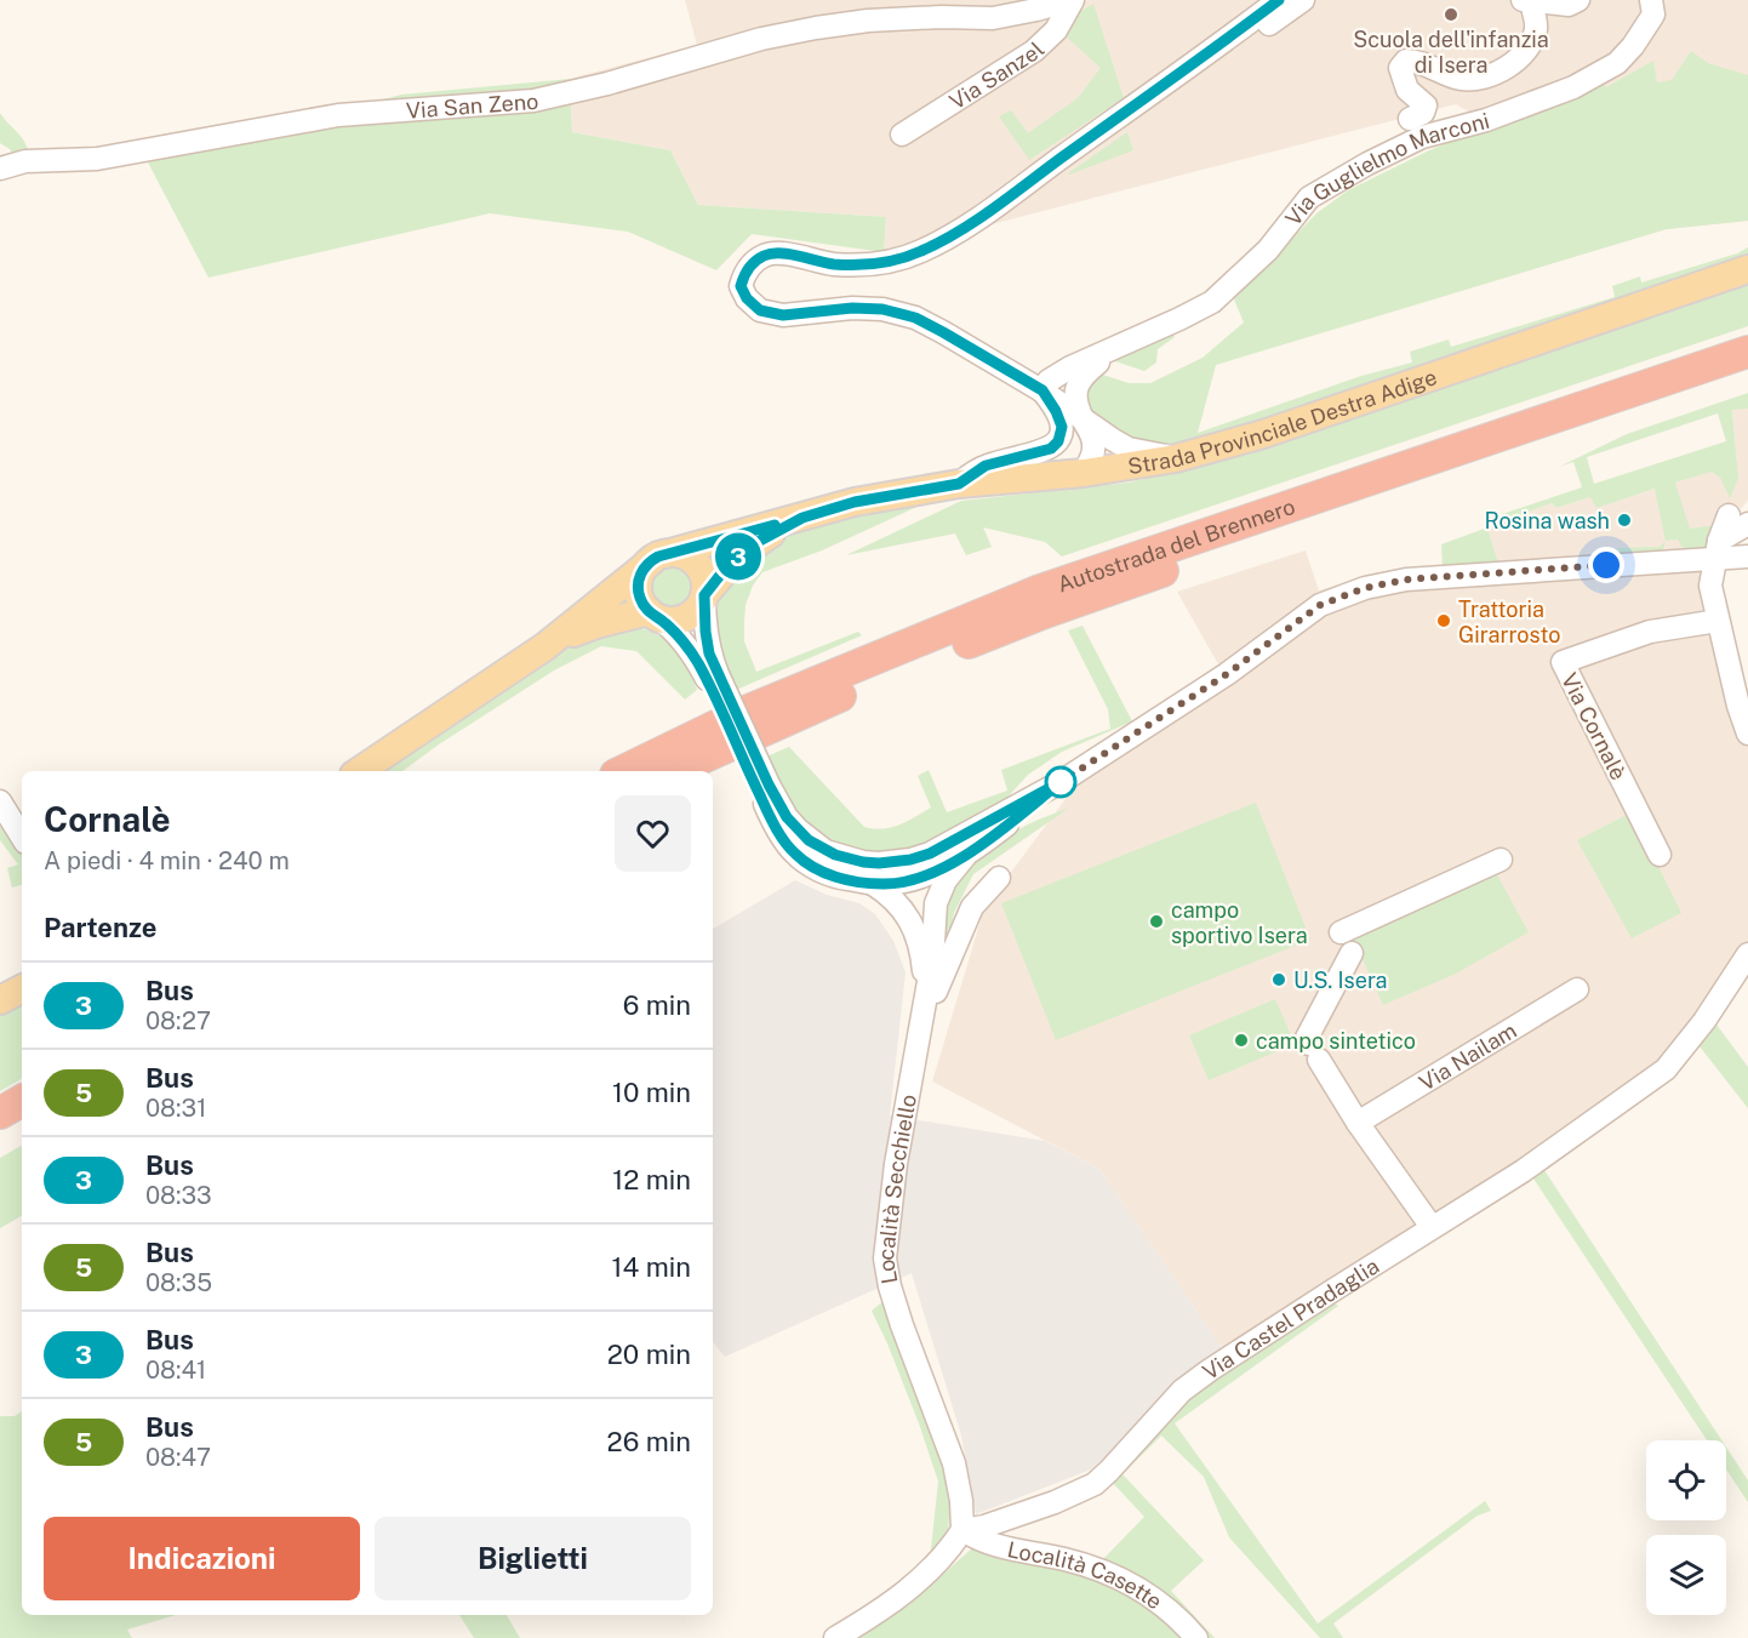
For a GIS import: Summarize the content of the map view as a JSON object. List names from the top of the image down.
{
  "streets": {
    "highway": ["Autostrada del Brennero"],
    "main road": ["Strada Provinciale Destra Adige"],
    "street": [
      "Via Sanzel",
      "Via San Zeno",
      "Via Guglielmo Marconi",
      "Via Cornalè",
      "Via Nailam",
      "Località Secchiello",
      "Via Castel Pradaglia",
      "Località Casette"
    ]
  },
  "crossings": [
    ["Via Sanzel", "Via San Zeno"],
    ["Località Secchiello", "Via Castel Pradaglia"],
    ["Località Secchiello", "Località Casette"],
    ["Via Castel Pradaglia", "Località Casette"]
  ],
  "places": [
    "Scuola dell'infanzia di Isera",
    "Rosina wash",
    "Trattoria Girarrosto",
    "campo sportivo Isera",
    "U.S. Isera",
    "campo sintetico"
  ],
  "lines": ["bus line 3"],
  "page": {
    "on_map": "3",
    "heading": [
      ["Cornalè", "A piedi · 4 min · 240 m"],
      "Partenze"
    ],
    "list": [
      {
        "mark": "3",
        "name": "Bus",
        "note": "08:27",
        "value": "6 min"
      },
      {
        "mark": "5",
        "name": "Bus",
        "note": "08:31",
        "value": "10 min"
      },
      {
        "mark": "3",
        "name": "Bus",
        "note": "08:33",
        "value": "12 min"
      },
      {
        "mark": "5",
        "name": "Bus",
        "note": "08:35",
        "value": "14 min"
      },
      {
        "mark": "3",
        "name": "Bus",
        "note": "08:41",
        "value": "20 min"
      },
      {
        "mark": "5",
        "name": "Bus",
        "note": "08:47",
        "value": "26 min"
      }
    ],
    "buttons": ["Indicazioni", "Biglietti"]
  }
}
